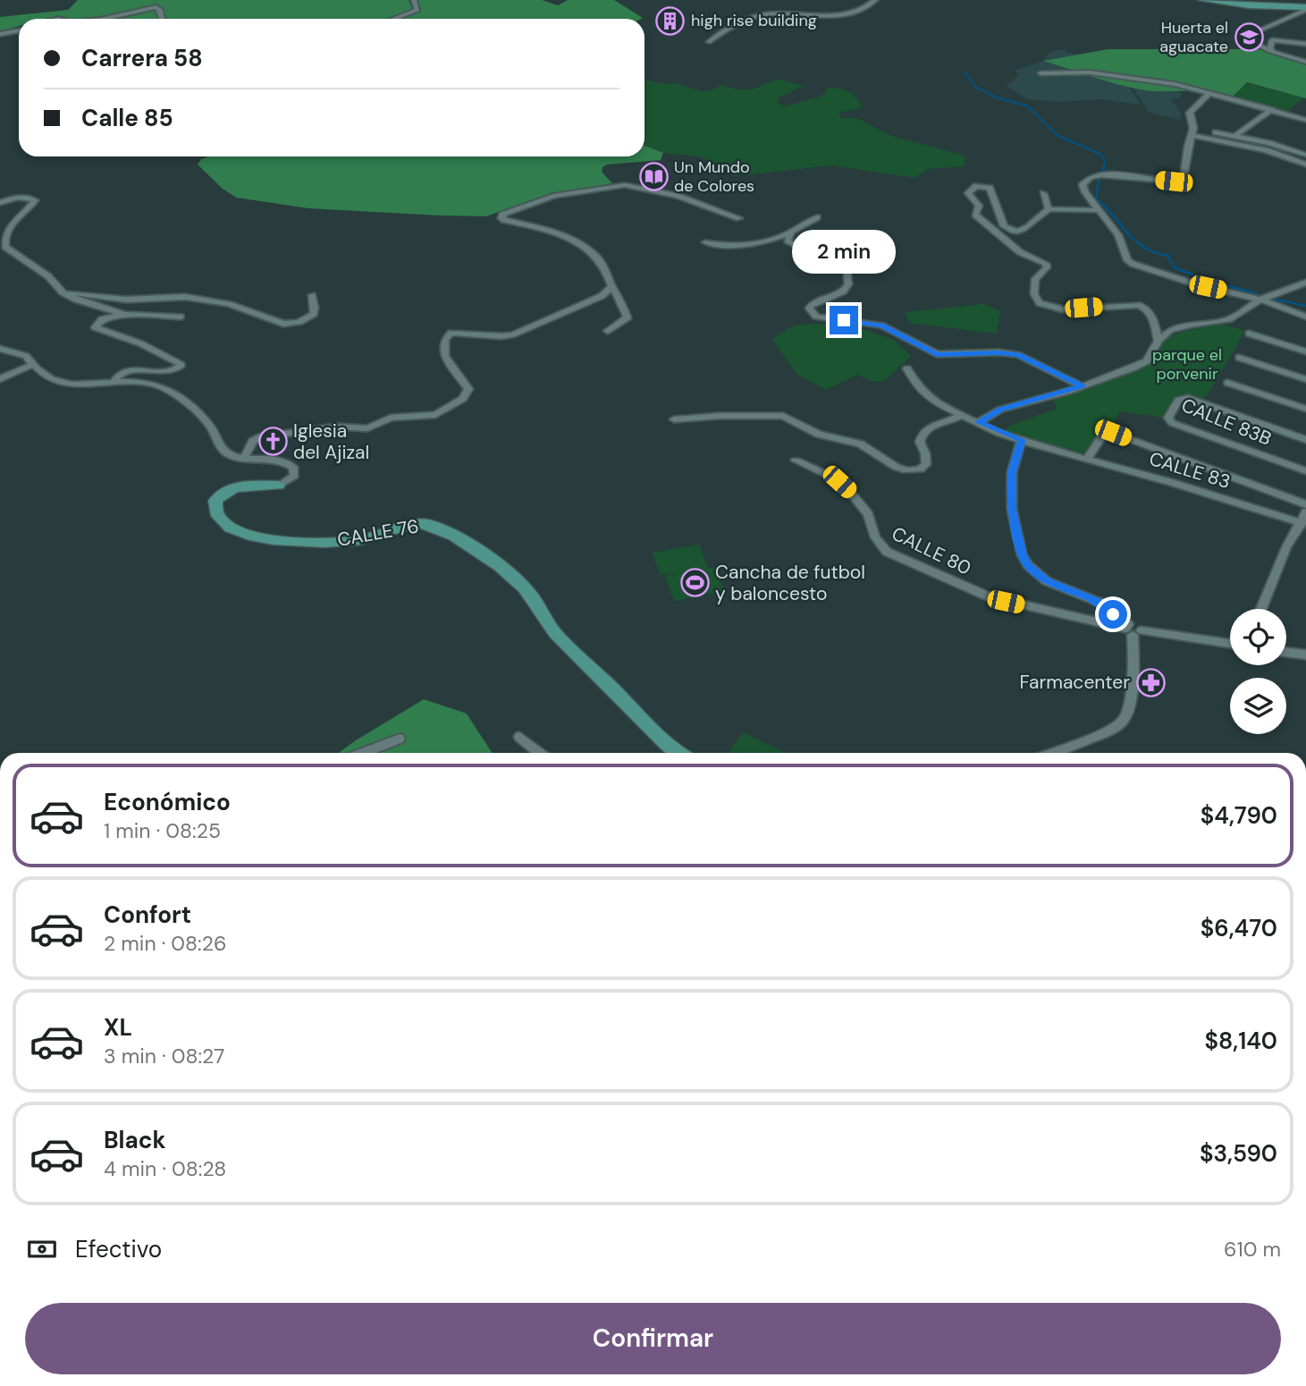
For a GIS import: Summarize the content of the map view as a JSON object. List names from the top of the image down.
{
  "streets": {
    "street": [
      "CALLE 83B",
      "CALLE 83",
      "CALLE 76",
      "CALLE 80"
    ]
  },
  "parks": ["parque el porvenir"],
  "places": {
    "building": ["high rise building"],
    "school or university": ["Huerta el aguacate"],
    "library": ["Un Mundo de Colores"],
    "church": ["Iglesia del Ajizal"],
    "sports": ["Cancha de futbol y baloncesto"],
    "pharmacy": ["Farmacenter"]
  },
  "page": {
    "banner": ["Carrera 58", "Calle 85"],
    "bubble": "2 min",
    "list": [
      {
        "name": "Económico",
        "note": "1 min · 08:25",
        "value": "$4,790"
      },
      {
        "name": "Confort",
        "note": "2 min · 08:26",
        "value": "$6,470"
      },
      {
        "name": "XL",
        "note": "3 min · 08:27",
        "value": "$8,140"
      },
      {
        "name": "Black",
        "note": "4 min · 08:28",
        "value": "$3,590"
      }
    ],
    "pay": ["Efectivo", "610 m"],
    "buttons": "Confirmar"
  }
}
